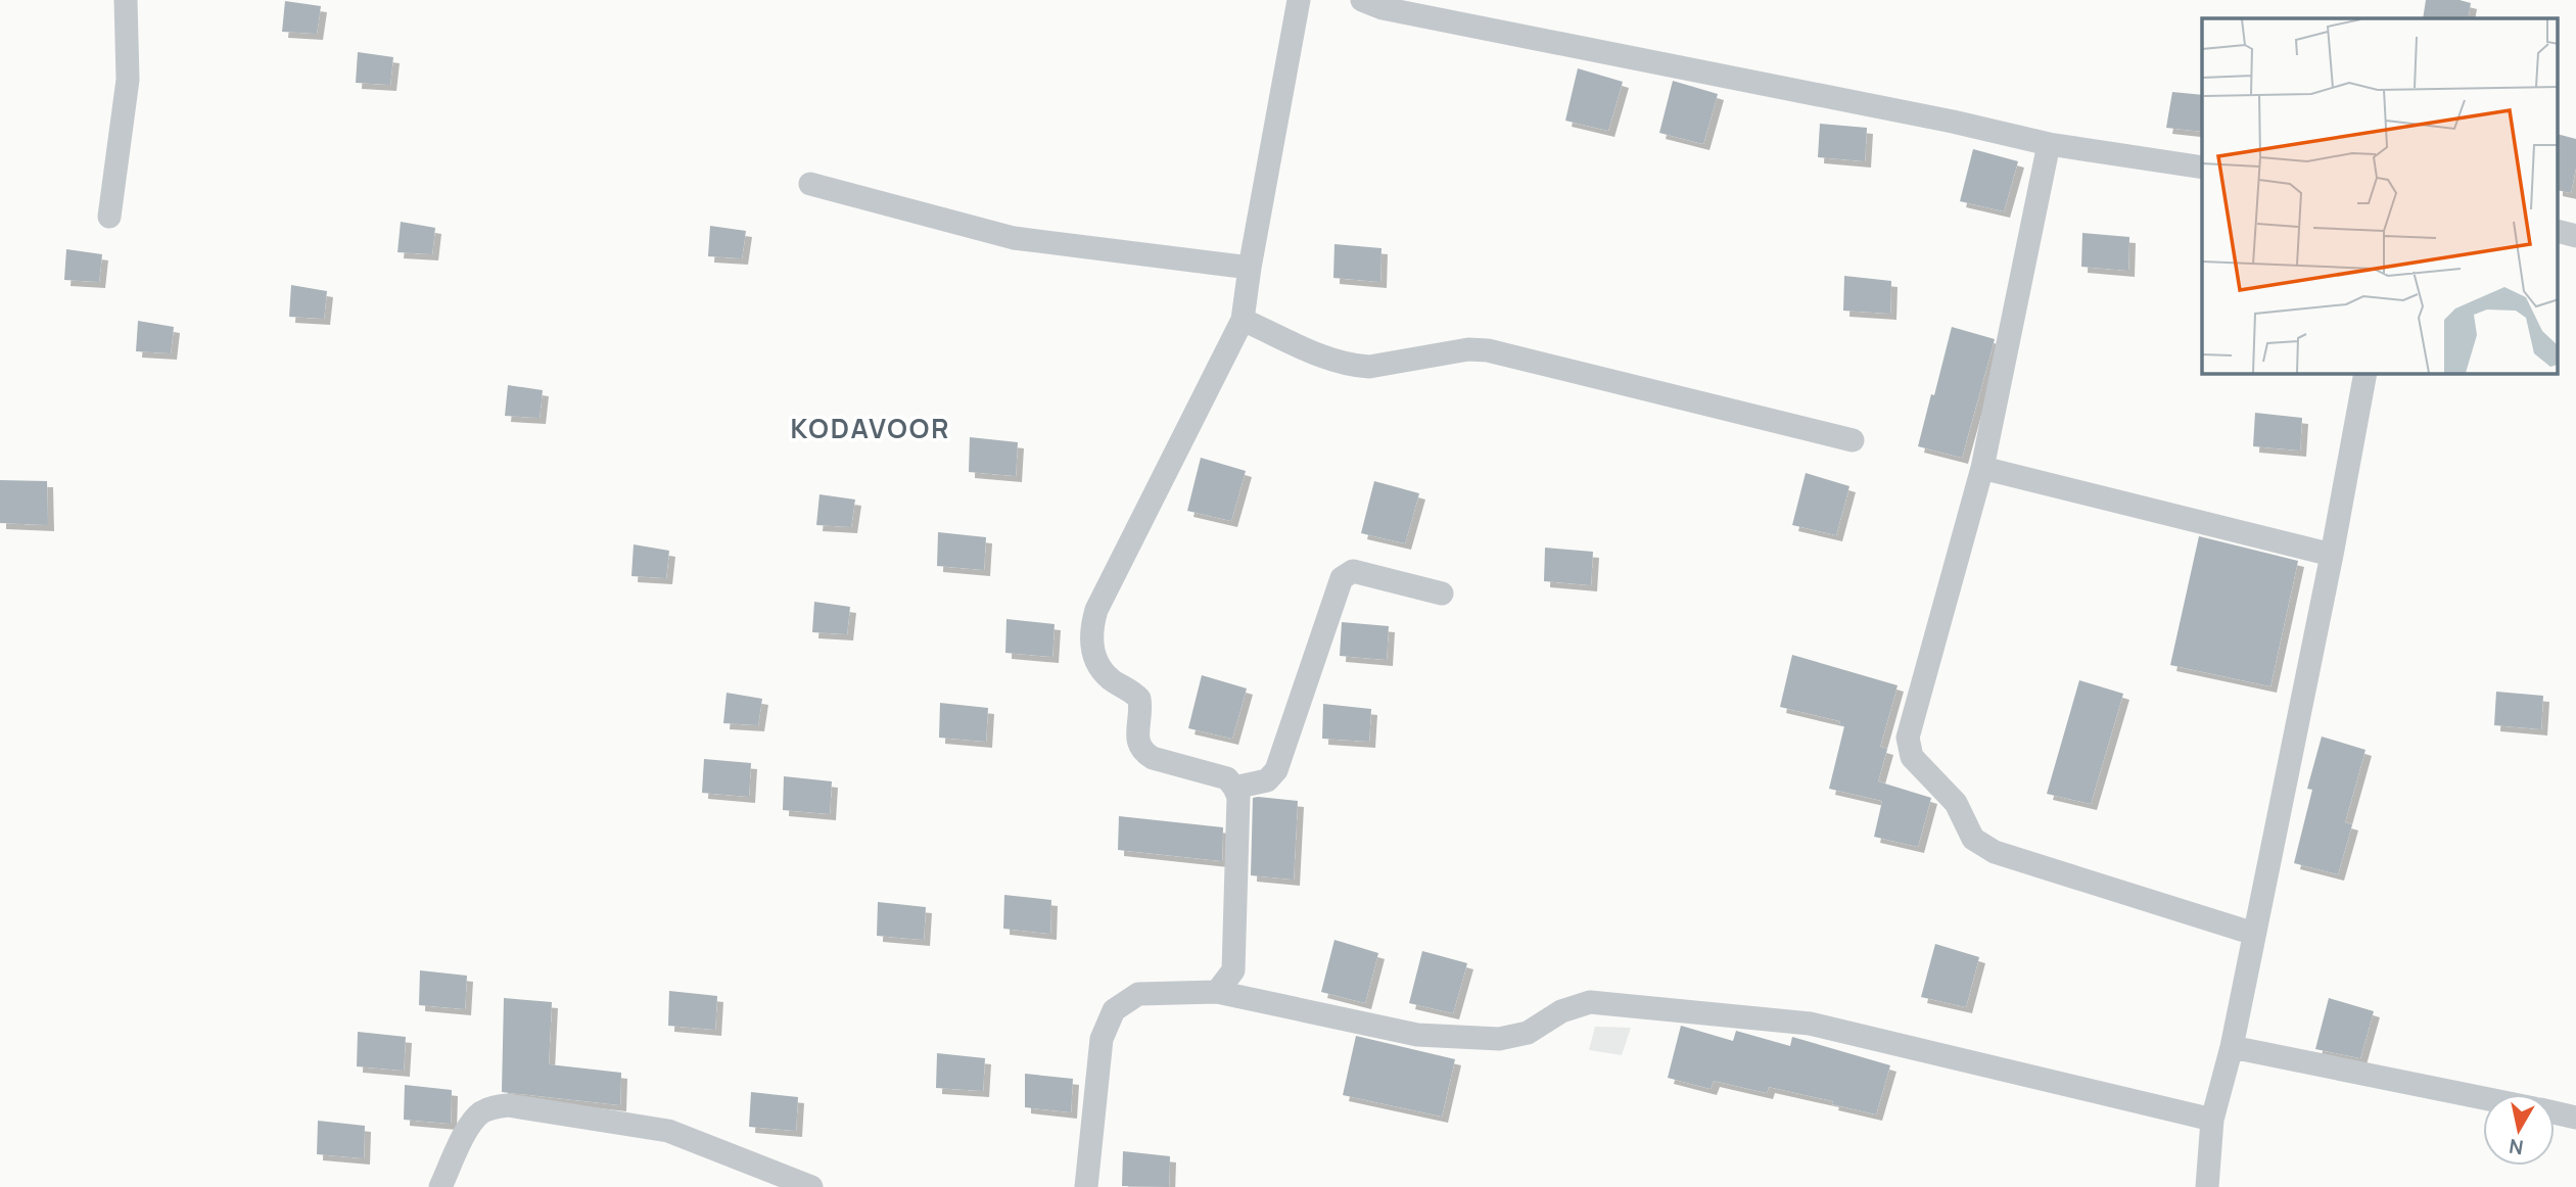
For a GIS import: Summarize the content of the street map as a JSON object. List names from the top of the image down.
{
  "districts": ["KODAVOOR"],
  "north": "bottom"
}
